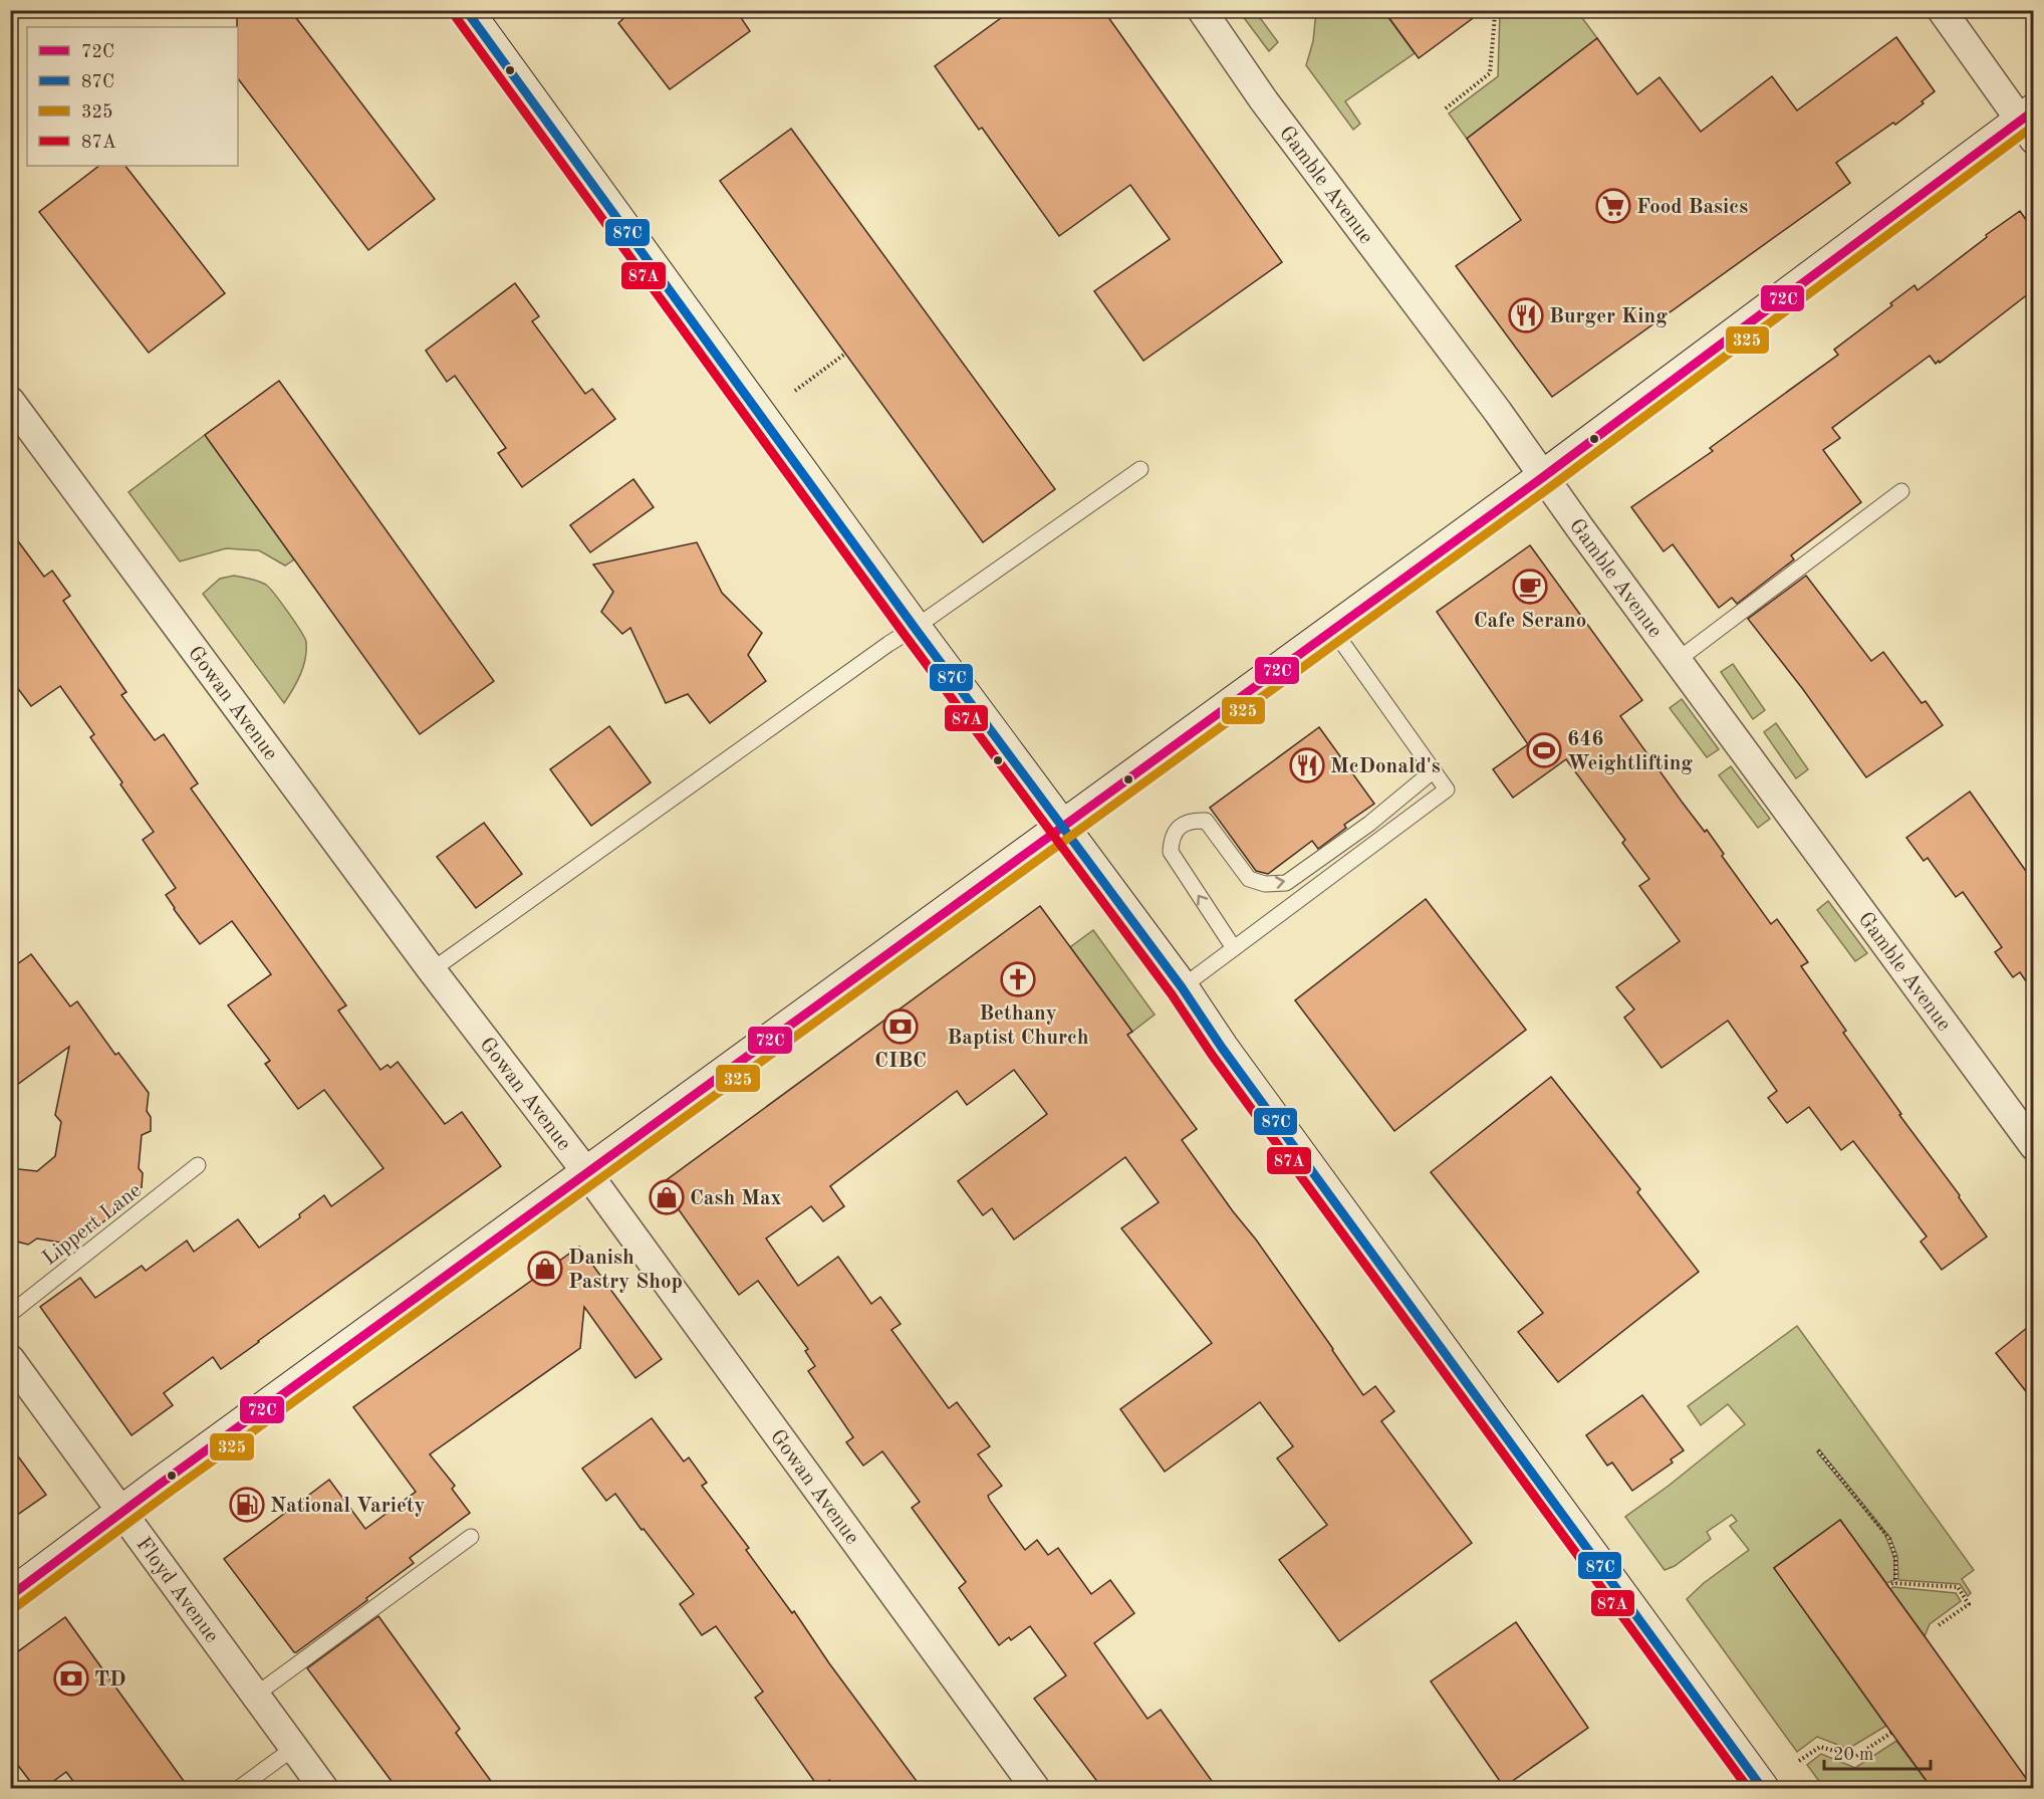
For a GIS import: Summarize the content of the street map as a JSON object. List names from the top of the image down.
{
  "streets": {
    "street": ["Gamble Avenue", "Gowan Avenue", "Floyd Avenue"],
    "lane": ["Lippert Lane"]
  },
  "places": {
    "supermarket": ["Food Basics"],
    "restaurant": ["Burger King", "McDonald's"],
    "cafe": ["Cafe Serano"],
    "sports": ["646 Weightlifting"],
    "church": ["Bethany Baptist Church"],
    "bank": ["CIBC", "TD"],
    "shop": ["Cash Max", "Danish Pastry Shop"],
    "fuel station": ["National Variety"]
  },
  "lines": [
    "transit line 87C",
    "transit line 87A",
    "transit line 72C",
    "transit line 325"
  ],
  "legend": [
    "72C",
    "87C",
    "325",
    "87A"
  ],
  "scale_bar": "20 m"
}
